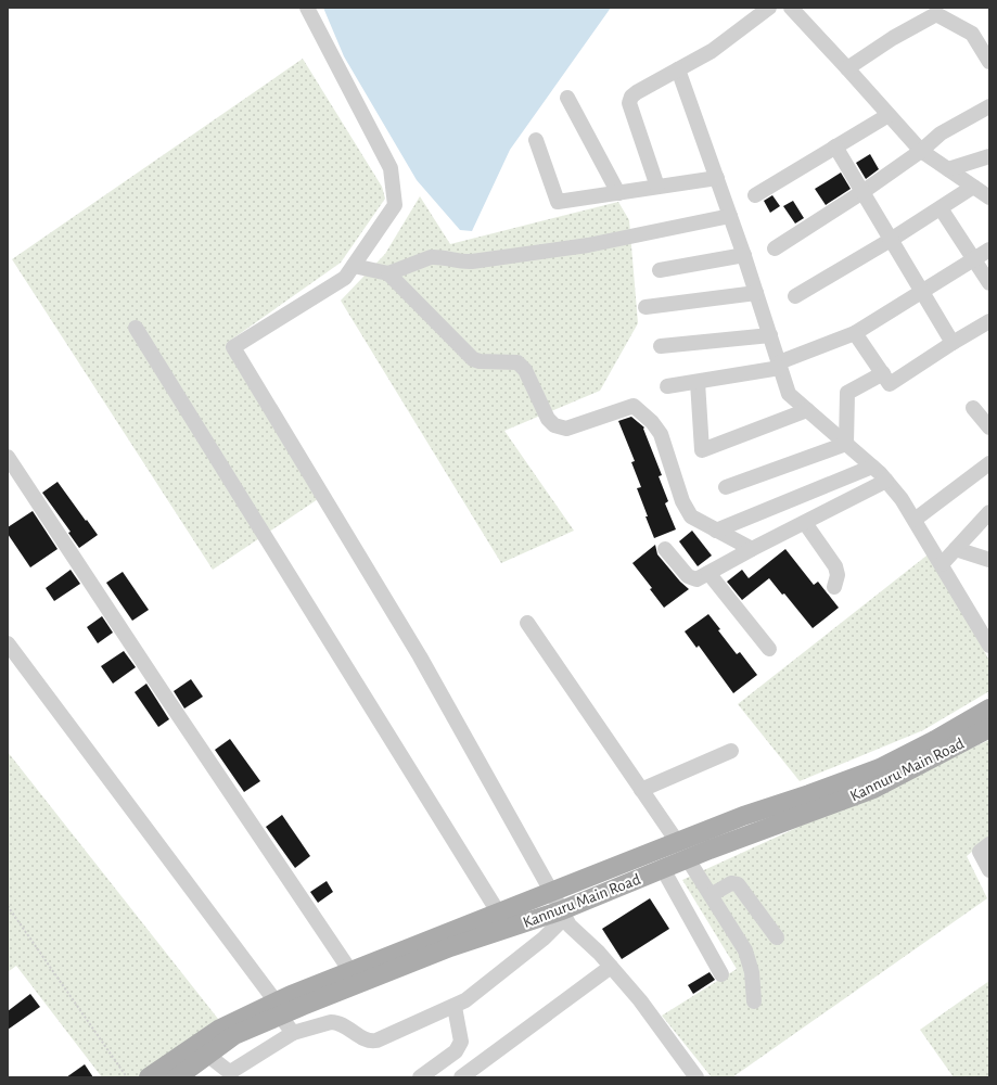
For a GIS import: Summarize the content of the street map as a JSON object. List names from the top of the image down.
{
  "streets": {
    "main road": ["Kannuru Main Road"]
  }
}
